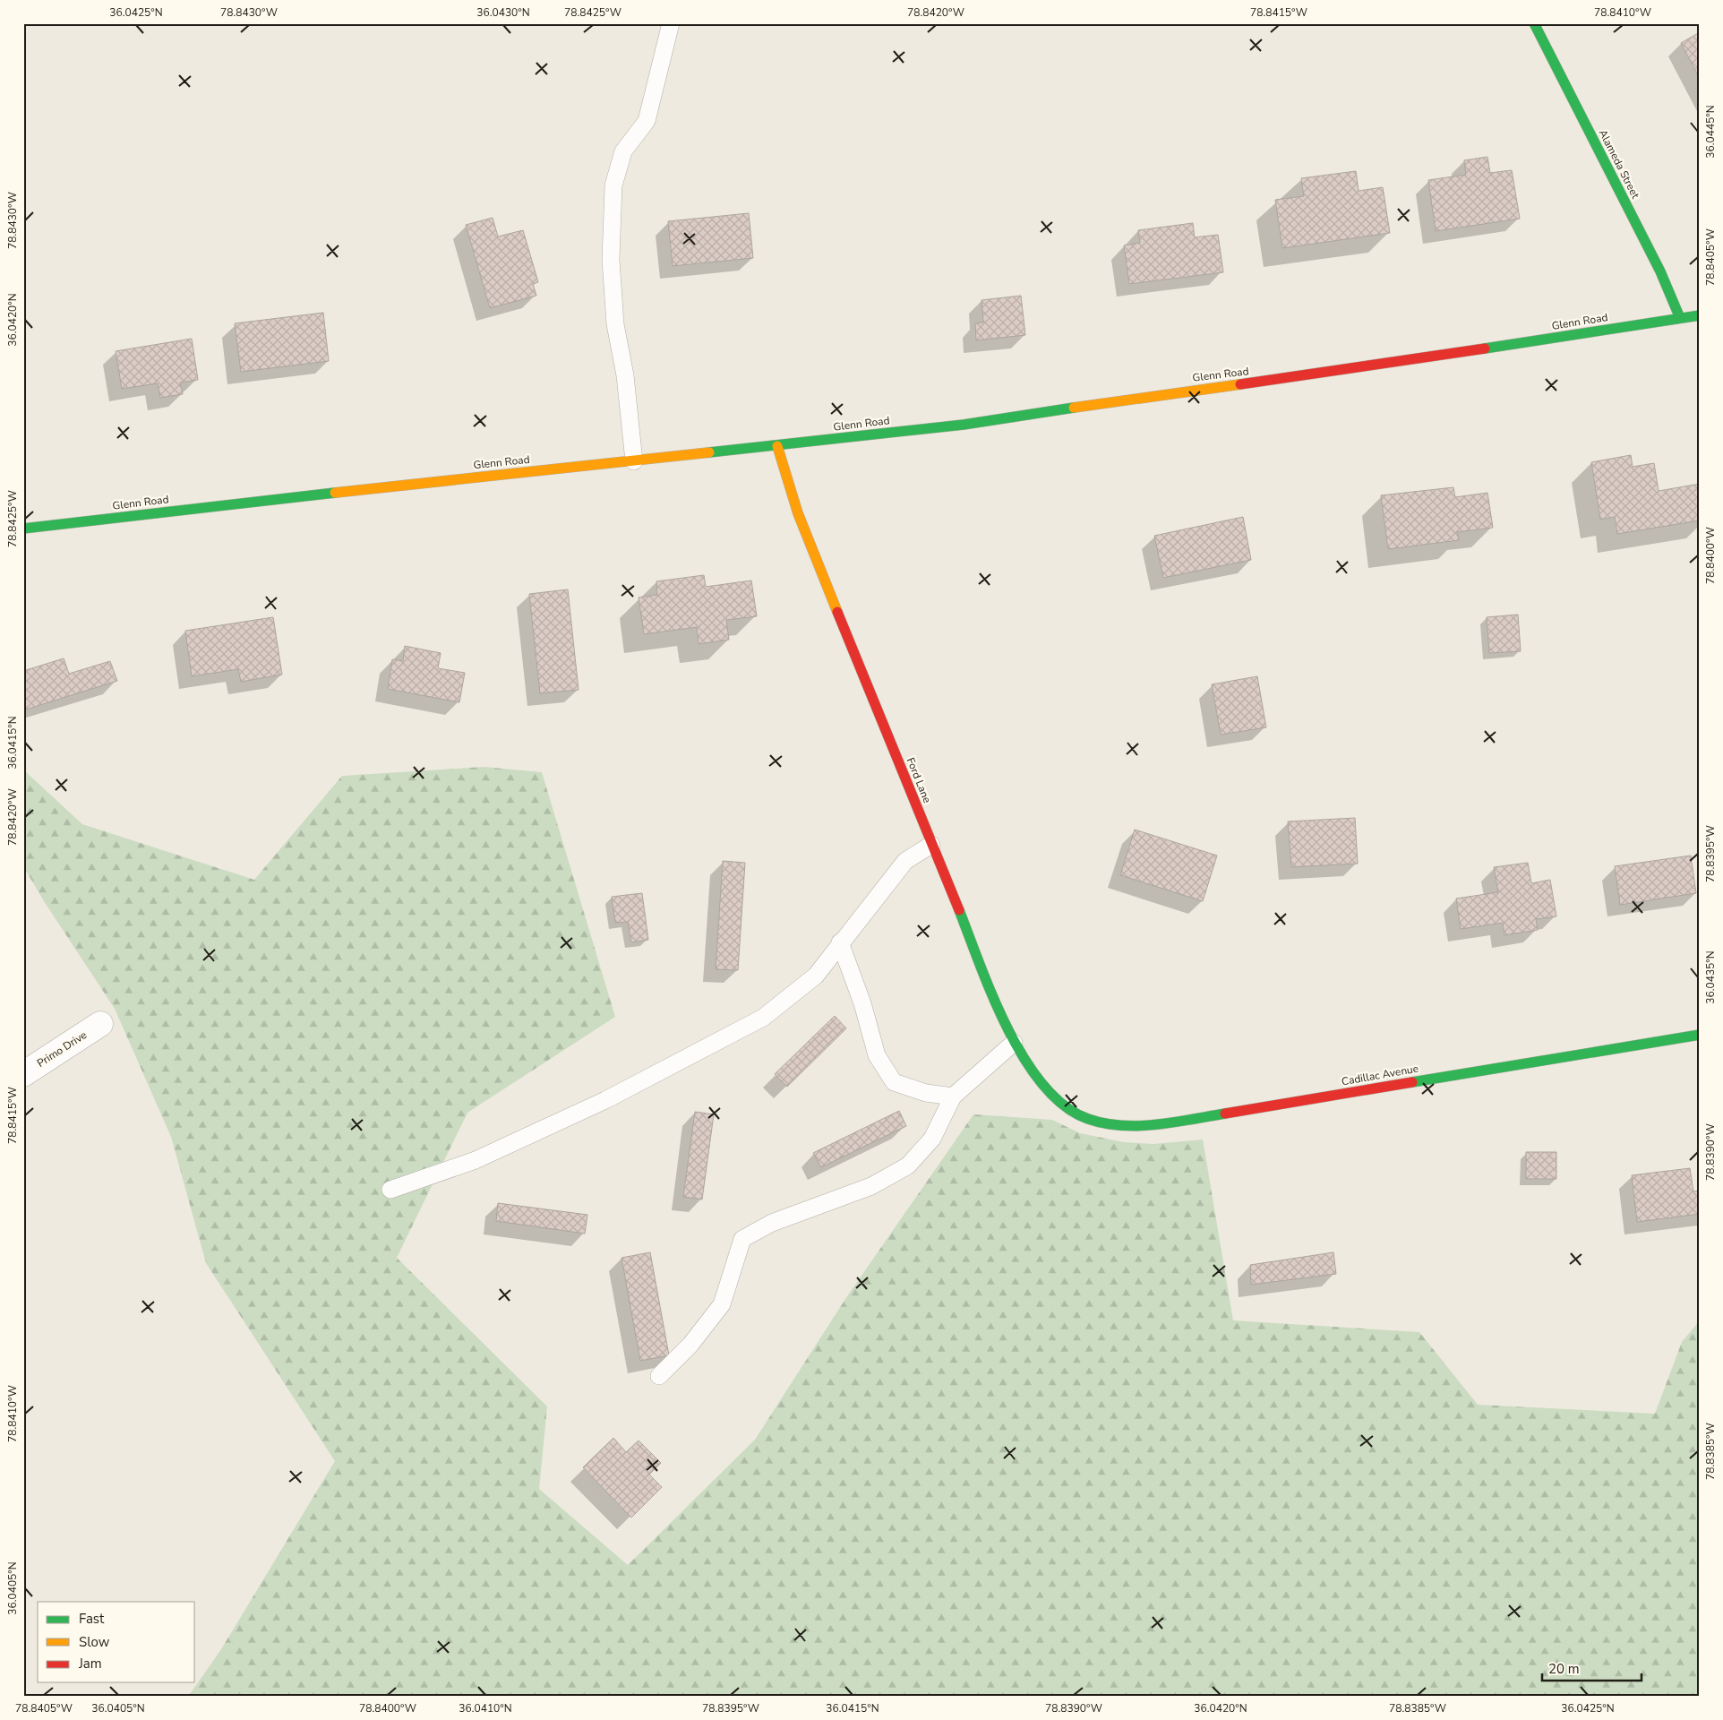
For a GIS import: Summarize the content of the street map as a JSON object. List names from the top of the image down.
{
  "streets": {
    "street": [
      "Alameda Street",
      "Glenn Road",
      "Ford Lane",
      "Primo Drive",
      "Cadillac Avenue"
    ]
  },
  "crossings": [
    ["Alameda Street", "Glenn Road"],
    ["Glenn Road", "Ford Lane"],
    ["Ford Lane", "Cadillac Avenue"]
  ],
  "legend": ["Fast", "Slow", "Jam"],
  "scale_bar": "20 m",
  "coordinates": [
    "36.0425°N",
    "78.8430°W",
    "36.0430°N",
    "78.8425°W",
    "78.8420°W",
    "78.8415°W",
    "78.8410°W",
    "36.0445°N",
    "78.8405°W",
    "36.0420°N",
    "78.8400°W",
    "36.0415°N",
    "78.8395°W",
    "36.0435°N",
    "78.8390°W",
    "78.8385°W",
    "36.0405°N",
    "36.0410°N"
  ]
}
